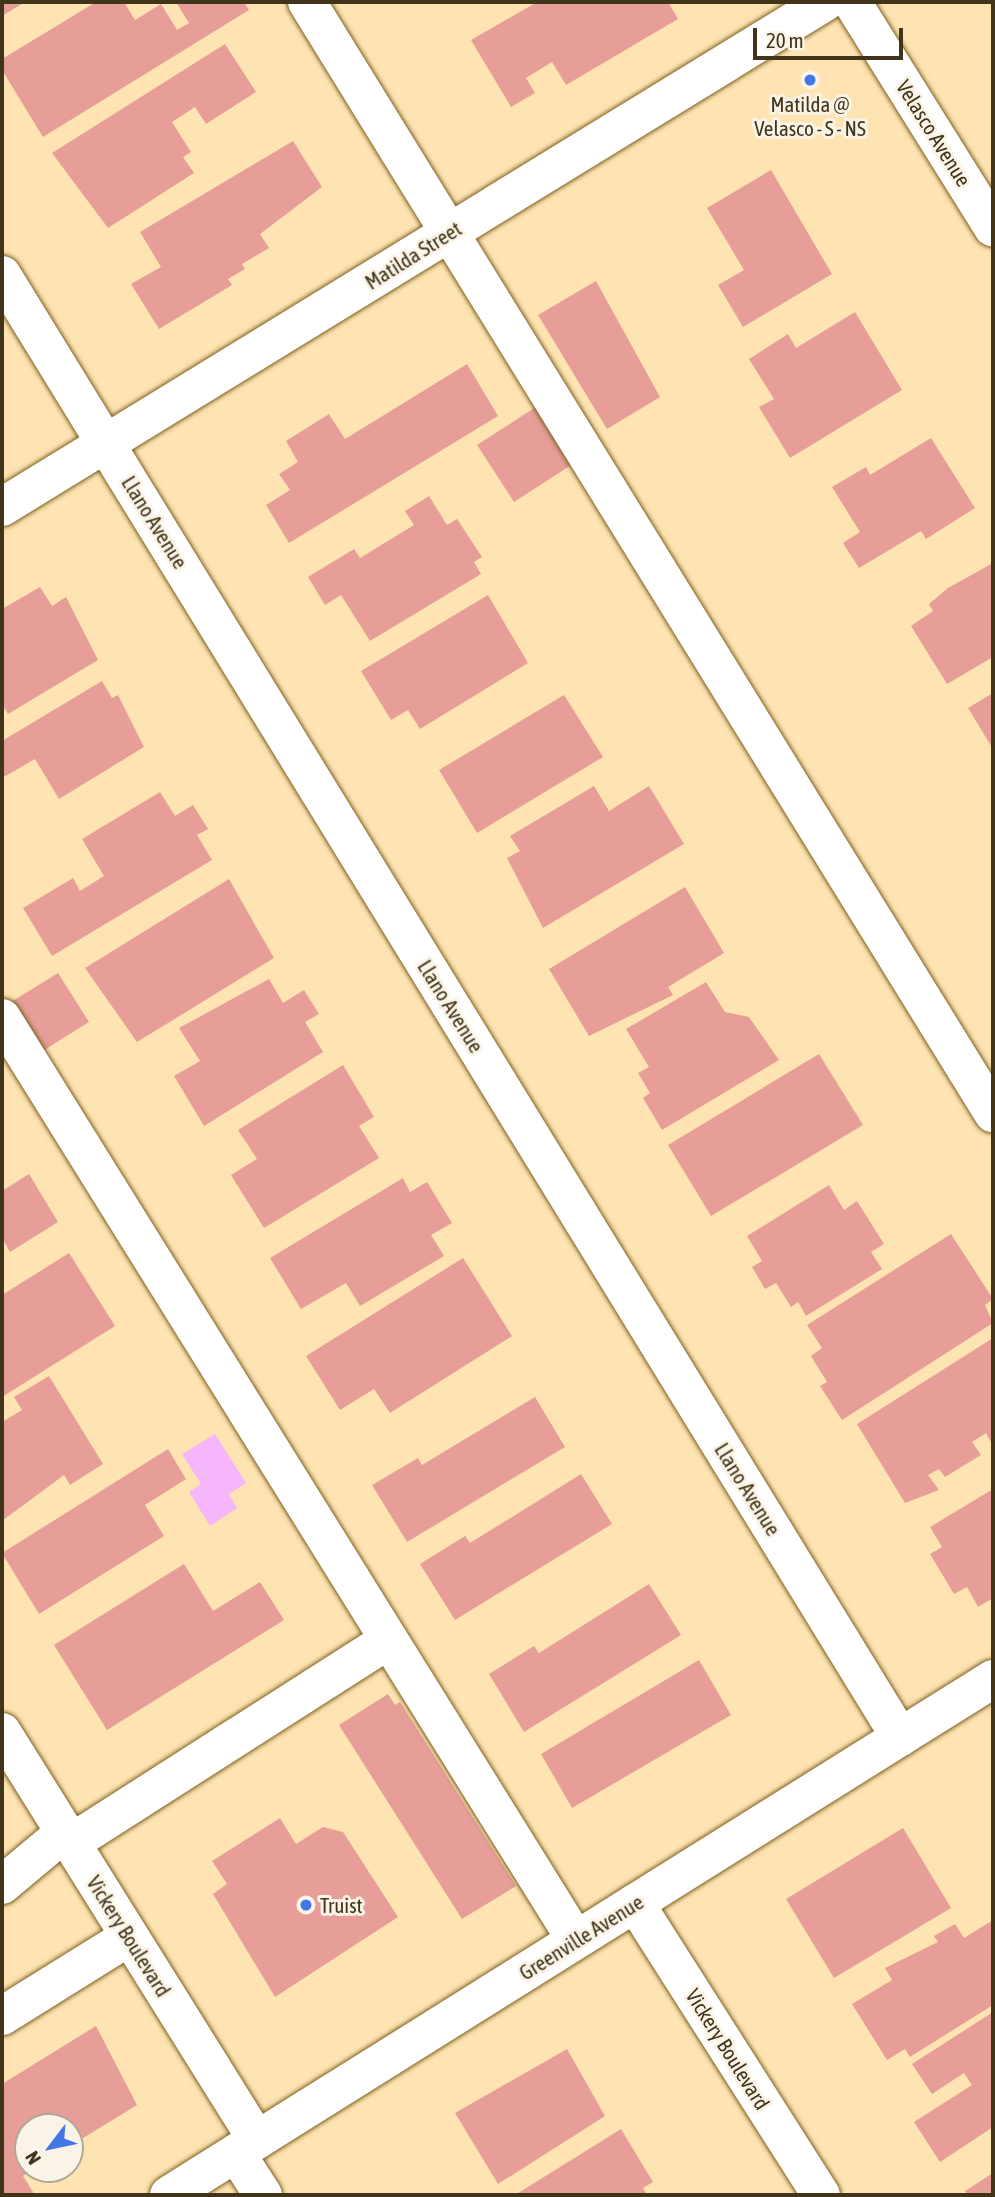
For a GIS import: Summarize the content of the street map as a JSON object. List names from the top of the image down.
{
  "streets": {
    "street": [
      "Velasco Avenue",
      "Matilda Street",
      "Llano Avenue",
      "Vickery Boulevard",
      "Greenville Avenue"
    ]
  },
  "crossings": [
    ["Matilda Street", "Llano Avenue"],
    ["Llano Avenue", "Greenville Avenue"],
    ["Vickery Boulevard", "Greenville Avenue"]
  ],
  "places": ["Matilda @ Velasco - S - NS", "Truist"],
  "scale_bar": "20 m",
  "north": "bottom left"
}
